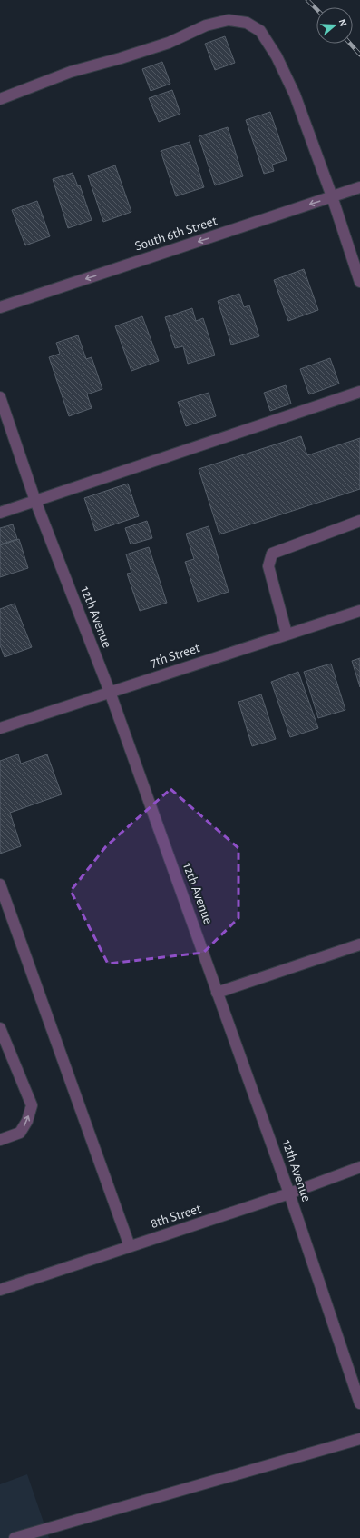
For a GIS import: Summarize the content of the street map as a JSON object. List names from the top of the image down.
{
  "streets": {
    "street": [
      "South 6th Street",
      "12th Avenue",
      "7th Street",
      "8th Street"
    ]
  },
  "crossings": [
    ["12th Avenue", "7th Street"],
    ["12th Avenue", "8th Street"]
  ],
  "one_way": ["South 6th Street"],
  "north": "right"
}
